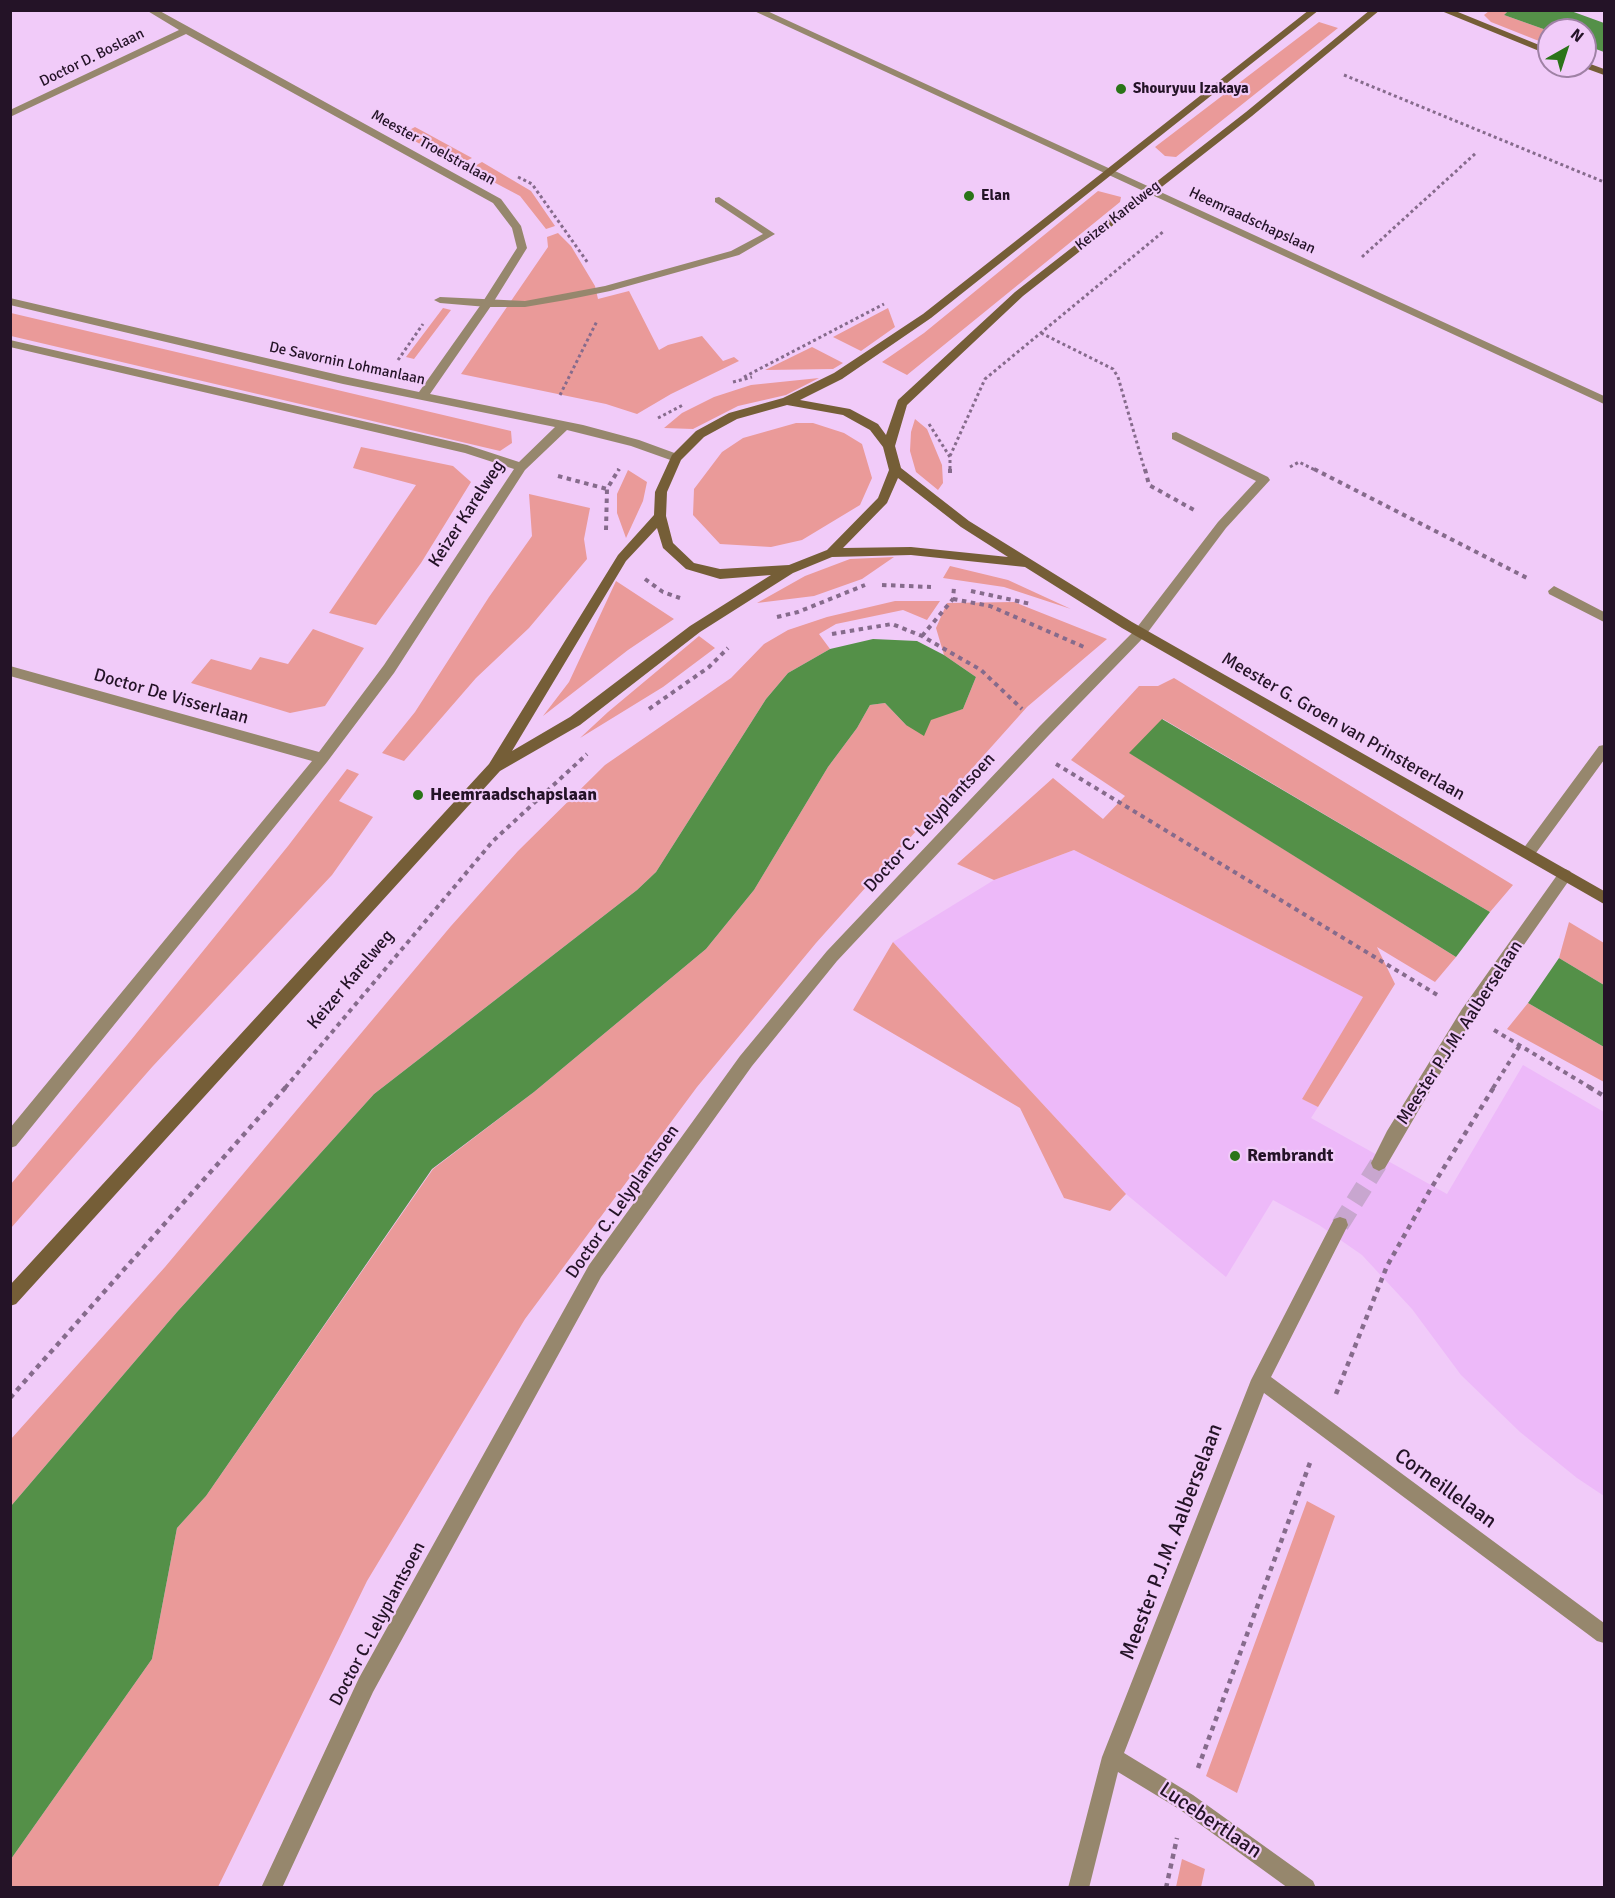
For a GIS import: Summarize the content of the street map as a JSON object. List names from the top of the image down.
{
  "streets": {
    "main road": ["Keizer Karelweg", "Meester G. Groen van Prinstererlaan"],
    "street": [
      "Doctor D. Boslaan",
      "Meester Troelstralaan",
      "Heemraadschapslaan",
      "De Savornin Lohmanlaan",
      "Doctor De Visserlaan",
      "Doctor C. Lelyplantsoen",
      "Meester P.J.M. Aalberselaan",
      "Corneillelaan",
      "Lucebertlaan"
    ]
  },
  "crossings": [
    ["Doctor D. Boslaan", "Meester Troelstralaan"],
    ["Meester Troelstralaan", "De Savornin Lohmanlaan"],
    ["Keizer Karelweg", "Heemraadschapslaan"],
    ["Keizer Karelweg", "De Savornin Lohmanlaan"],
    ["Keizer Karelweg", "Doctor De Visserlaan"],
    ["Keizer Karelweg", "Meester G. Groen van Prinstererlaan"],
    ["De Savornin Lohmanlaan", "Meester G. Groen van Prinstererlaan"],
    ["Meester G. Groen van Prinstererlaan", "Doctor C. Lelyplantsoen"],
    ["Meester G. Groen van Prinstererlaan", "Meester P.J.M. Aalberselaan"],
    ["Meester P.J.M. Aalberselaan", "Corneillelaan"],
    ["Meester P.J.M. Aalberselaan", "Lucebertlaan"]
  ],
  "places": [
    "Shouryuu Izakaya",
    "Elan",
    "Heemraadschapslaan",
    "Rembrandt"
  ],
  "north": "top right"
}
